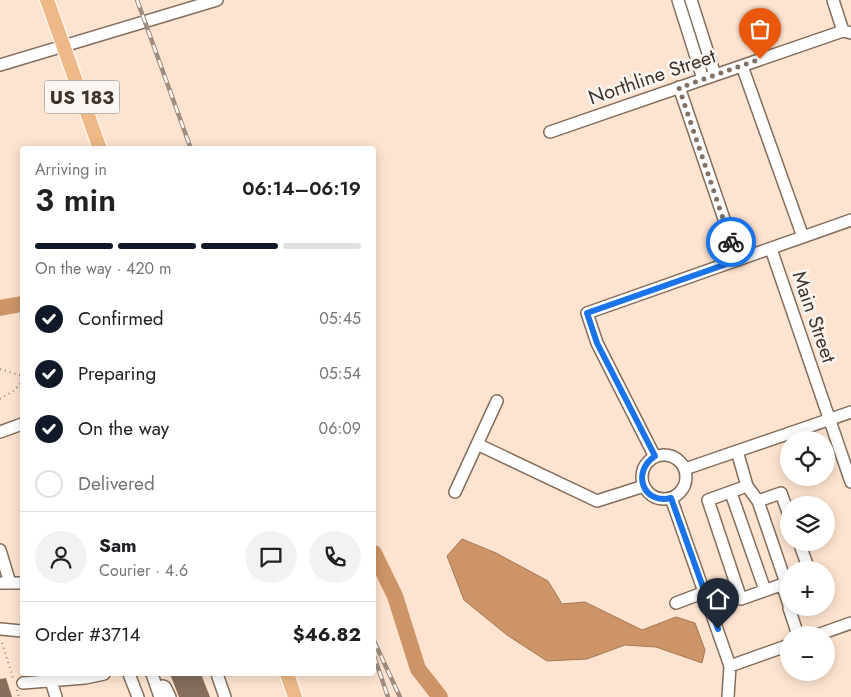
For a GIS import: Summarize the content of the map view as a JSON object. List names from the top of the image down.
{
  "streets": {
    "main road": ["US 183"],
    "street": ["Northline Street", "Main Street"]
  },
  "page": {
    "heading": ["3 min", "Arriving in", "06:14–06:19"],
    "panel": [
      "Sam",
      "Courier · 4.6",
      "Order #3714",
      "$46.82"
    ],
    "bar": "On the way · 420 m",
    "list": [
      ["Confirmed", "05:45"],
      ["Preparing", "05:54"],
      ["On the way", "06:09"],
      "Delivered"
    ],
    "map_buttons": ["+", "−"]
  }
}
